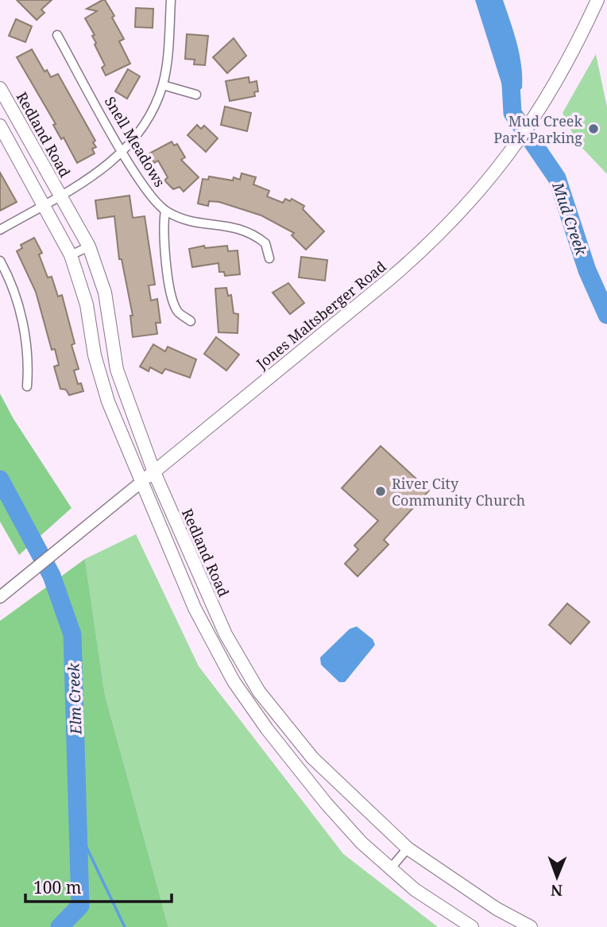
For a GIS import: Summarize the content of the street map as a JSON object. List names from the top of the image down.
{
  "streets": {
    "main road": ["Redland Road", "Jones Maltsberger Road"],
    "street": ["Snell Meadows"]
  },
  "crossings": [
    ["Redland Road", "Jones Maltsberger Road"]
  ],
  "water": ["Mud Creek", "Elm Creek"],
  "places": ["Mud Creek Park Parking", "River City Community Church"],
  "scale_bar": "100 m",
  "north": "bottom"
}
